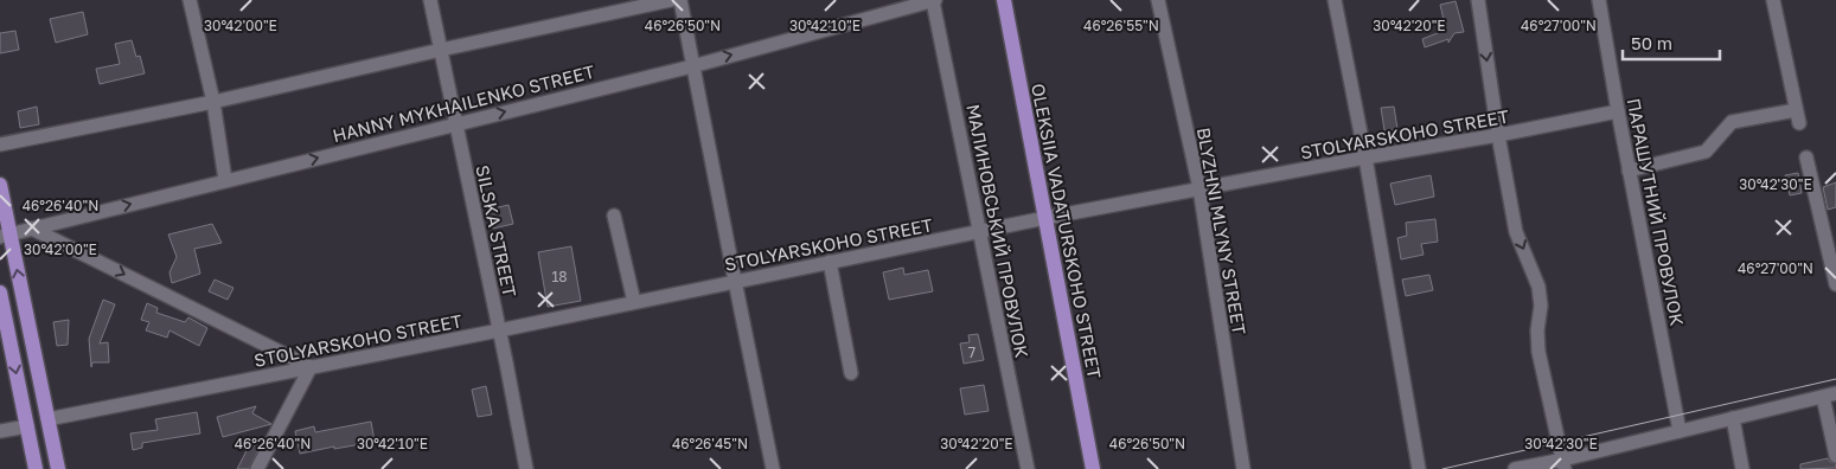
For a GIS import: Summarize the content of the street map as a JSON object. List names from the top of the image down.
{
  "streets": {
    "main road": ["OLEKSIIA VADATURSKOHO STREET"],
    "street": [
      "HANNY MYKHAILENKO STREET",
      "STOLYARSKOHO STREET",
      "ПАРАШУТНИЙ ПРОВУЛОК",
      "SILSKA STREET",
      "МАЛИНОВСЬКИЙ ПРОВУЛОК",
      "BLYZHNI MLYNY STREET"
    ]
  },
  "crossings": [
    ["HANNY MYKHAILENKO STREET", "SILSKA STREET"],
    ["HANNY MYKHAILENKO STREET", "МАЛИНОВСЬКИЙ ПРОВУЛОК"],
    ["STOLYARSKOHO STREET", "ПАРАШУТНИЙ ПРОВУЛОК"],
    ["STOLYARSKOHO STREET", "SILSKA STREET"],
    ["STOLYARSKOHO STREET", "МАЛИНОВСЬКИЙ ПРОВУЛОК"],
    ["STOLYARSKOHO STREET", "OLEKSIIA VADATURSKOHO STREET"],
    ["STOLYARSKOHO STREET", "BLYZHNI MLYNY STREET"]
  ],
  "house_numbers": ["18", "7"],
  "scale_bar": "50 m",
  "coordinates": [
    "46°26'50\"N",
    "46°26'55\"N",
    "46°27'00\"N",
    "30°42'00\"E",
    "30°42'10\"E",
    "30°42'20\"E",
    "30°42'30\"E",
    "46°26'40\"N",
    "46°26'45\"N"
  ]
}
